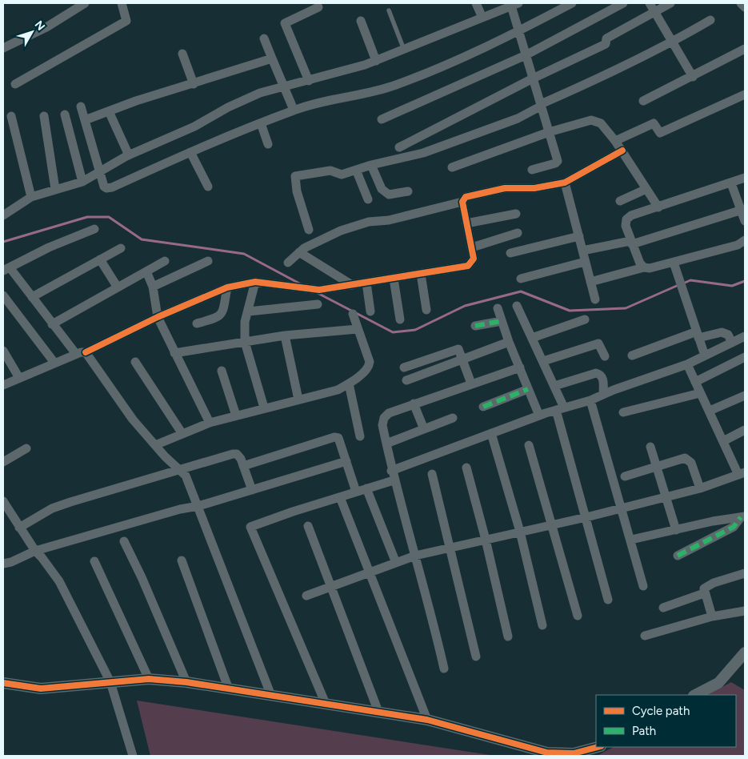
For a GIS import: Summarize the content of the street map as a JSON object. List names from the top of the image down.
{
  "legend": ["Cycle path", "Path"],
  "north": "top right"
}
